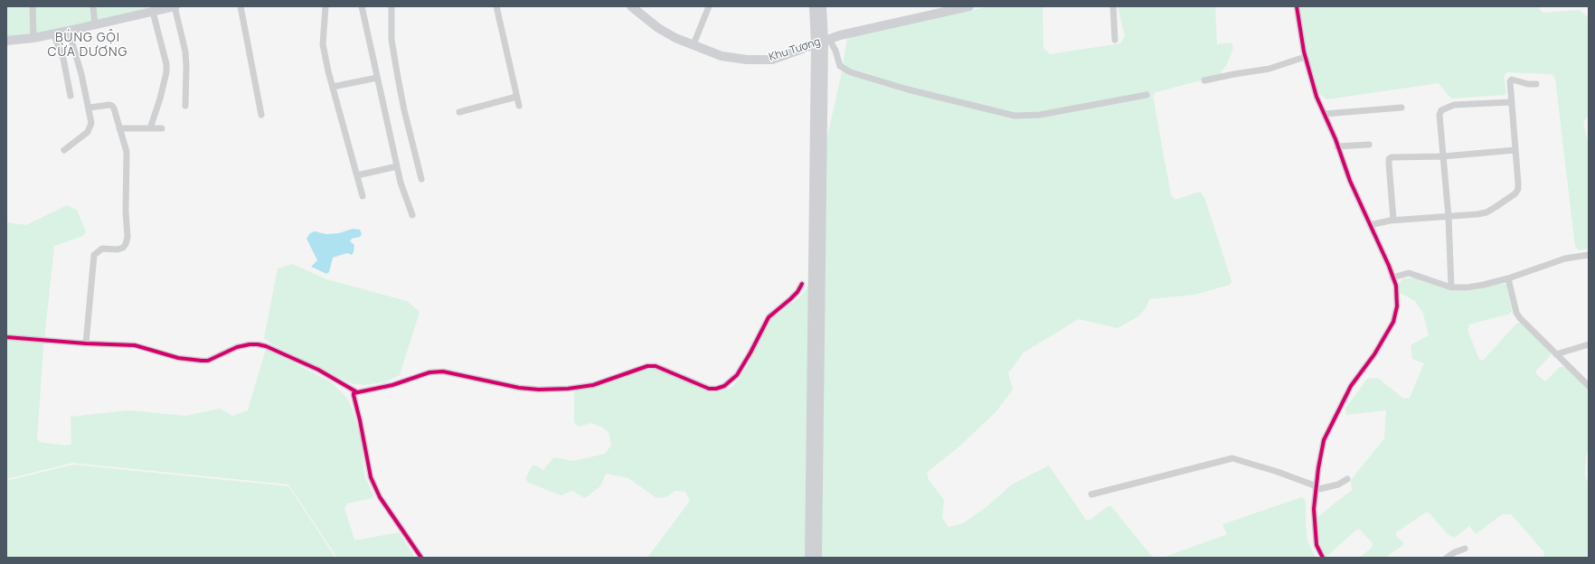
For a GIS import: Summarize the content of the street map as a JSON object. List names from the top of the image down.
{
  "streets": {
    "main road": ["Khu Tượng"]
  },
  "districts": ["BÚNG GỘI CỬA DƯƠNG"]
}
